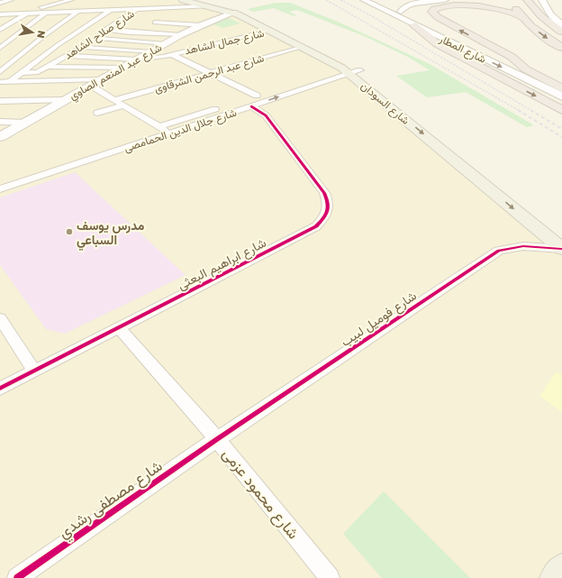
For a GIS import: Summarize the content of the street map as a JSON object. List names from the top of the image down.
{
  "streets": {
    "main road": ["شارع السودان"],
    "street": [
      "شارع صلاح الشاهد",
      "شارع جمال الشاهد",
      "شارع المطار",
      "شارع عبد المنعم الصاوي",
      "شارع عبد الرحمن الشرقاوى",
      "شارع جلال الدين الحمامصى",
      "شارع ابراهيم البعثى",
      "شارع فوميل لبيب",
      "شارع محمود عزمى",
      "شارع مصطفى رشدي"
    ]
  },
  "crossings": [
    ["شارع صلاح الشاهد", "شارع جمال الشاهد"],
    ["شارع جمال الشاهد", "شارع عبد المنعم الصاوي"],
    ["شارع جمال الشاهد", "شارع السودان"],
    ["شارع جمال الشاهد", "شارع ابراهيم البعثى"],
    ["شارع عبد المنعم الصاوي", "شارع السودان"],
    ["شارع عبد الرحمن الشرقاوى", "شارع السودان"],
    ["شارع عبد الرحمن الشرقاوى", "شارع ابراهيم البعثى"],
    ["شارع السودان", "شارع جلال الدين الحمامصى"],
    ["شارع السودان", "شارع فوميل لبيب"],
    ["شارع جلال الدين الحمامصى", "شارع ابراهيم البعثى"],
    ["شارع ابراهيم البعثى", "شارع محمود عزمى"],
    ["شارع فوميل لبيب", "شارع محمود عزمى"],
    ["شارع فوميل لبيب", "شارع مصطفى رشدي"],
    ["شارع محمود عزمى", "شارع مصطفى رشدي"]
  ],
  "places": ["مدرس يوسف السباعي"],
  "north": "right"
}
